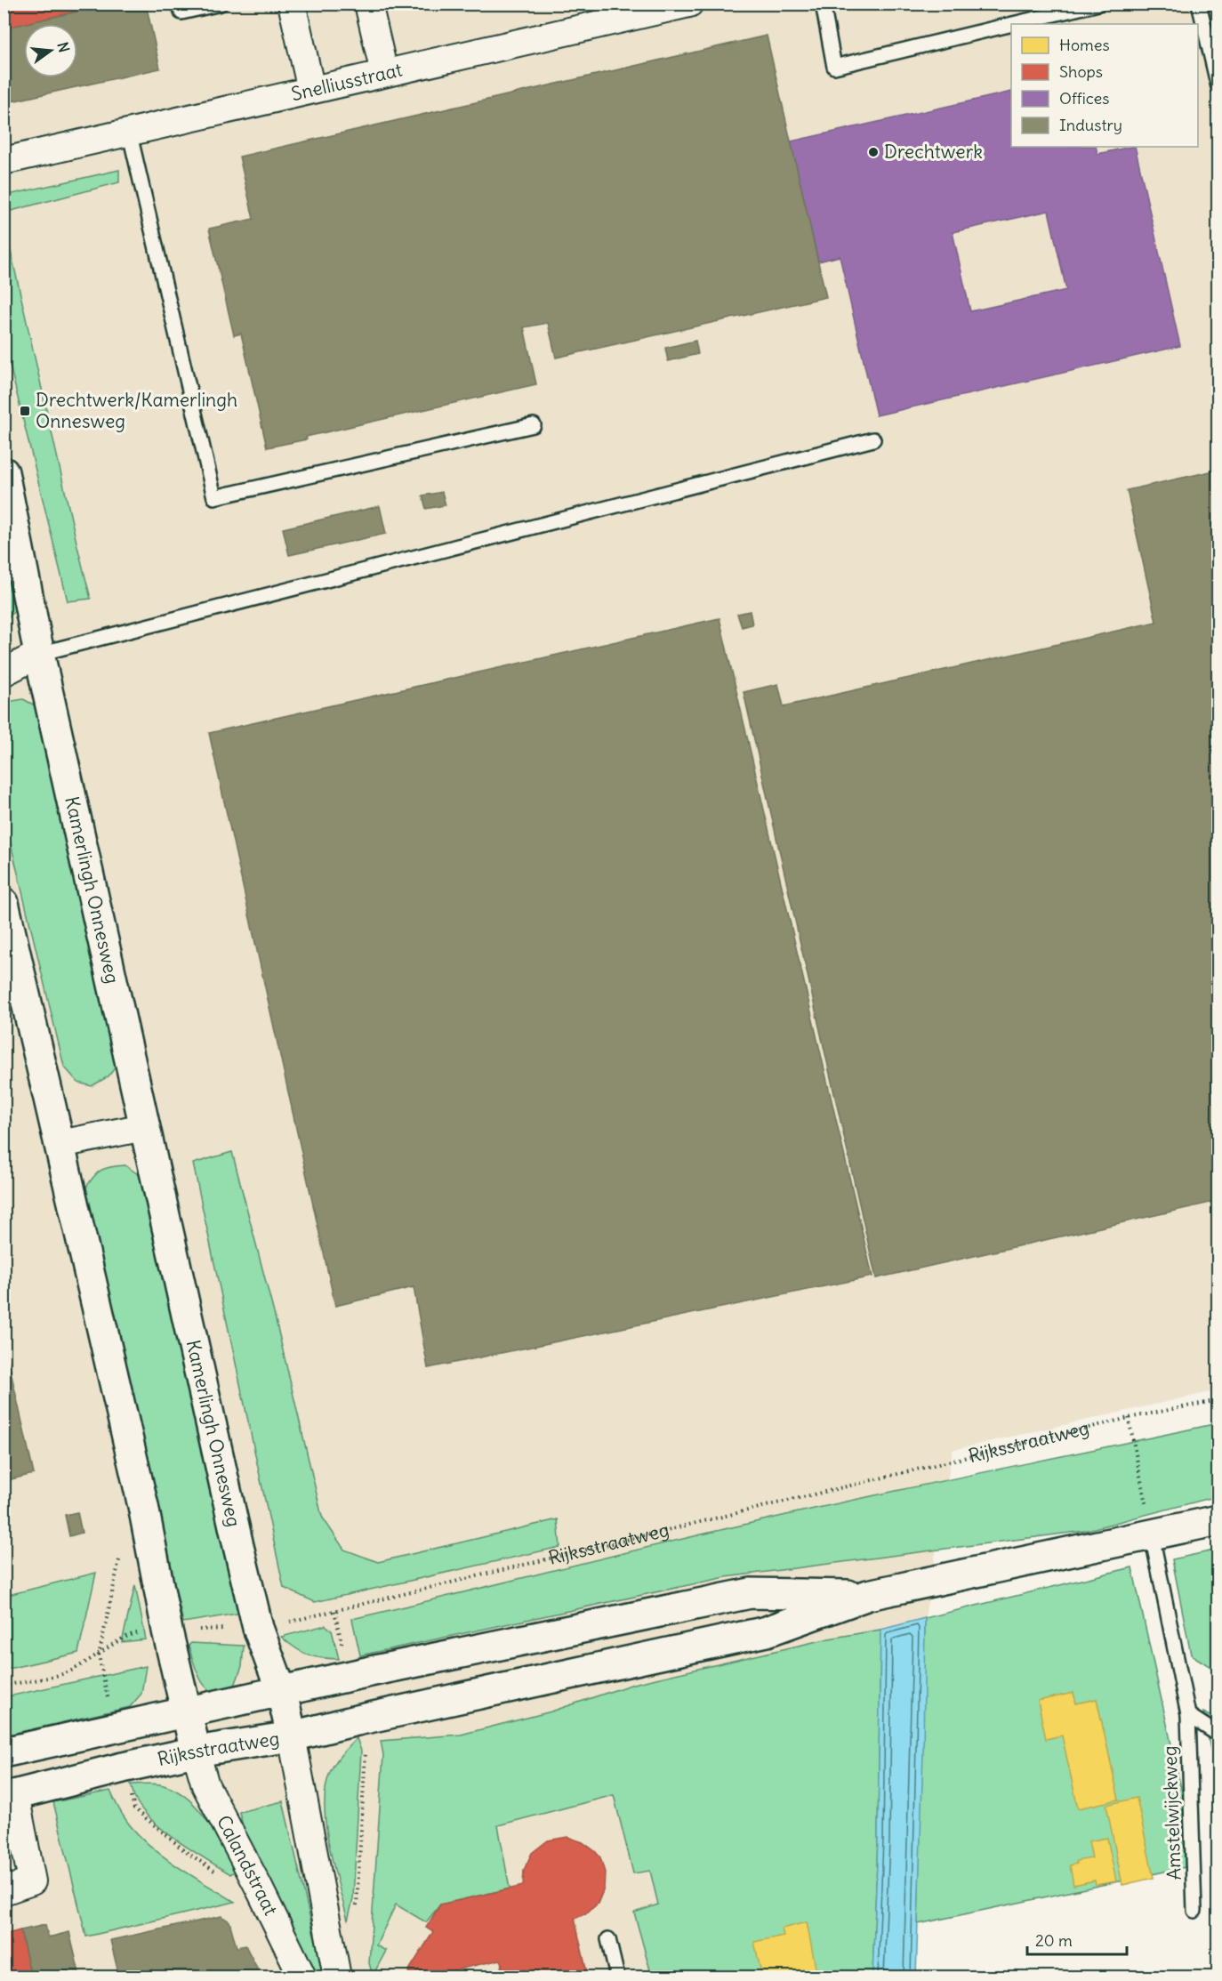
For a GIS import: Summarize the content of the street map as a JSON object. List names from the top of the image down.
{
  "streets": {
    "street": [
      "Snelliusstraat",
      "Kamerlingh Onnesweg",
      "Rijksstraatweg",
      "Calandstraat"
    ],
    "lane": ["Amstelwijckweg"]
  },
  "crossings": [
    ["Kamerlingh Onnesweg", "Rijksstraatweg"],
    ["Rijksstraatweg", "Amstelwijckweg"],
    ["Rijksstraatweg", "Calandstraat"]
  ],
  "places": {
    "other": ["Drechtwerk"],
    "transit": ["Drechtwerk/Kamerlingh Onnesweg"]
  },
  "legend": [
    "Homes",
    "Shops",
    "Offices",
    "Industry"
  ],
  "scale_bar": "20 m",
  "north": "right"
}
